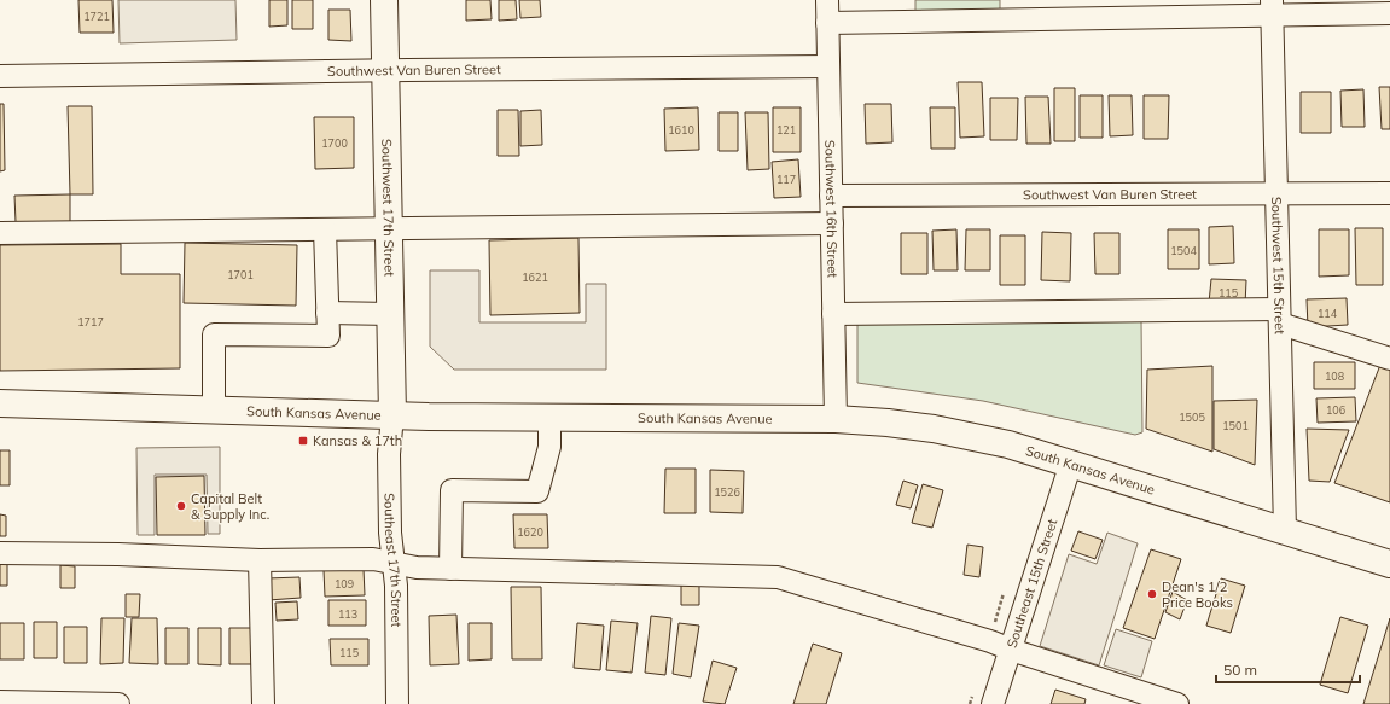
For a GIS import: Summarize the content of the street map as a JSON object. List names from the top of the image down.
{
  "streets": {
    "main road": ["Southwest 17th Street", "South Kansas Avenue"],
    "street": [
      "Southwest Van Buren Street",
      "Southwest 16th Street",
      "Southwest 15th Street",
      "Southeast 17th Street",
      "Southeast 15th Street"
    ]
  },
  "crossings": [
    ["Southwest Van Buren Street", "Southwest 17th Street"],
    ["Southwest Van Buren Street", "Southwest 16th Street"],
    ["Southwest Van Buren Street", "Southwest 15th Street"],
    ["Southwest 17th Street", "South Kansas Avenue"],
    ["Southwest 17th Street", "Southeast 17th Street"],
    ["Southwest 16th Street", "South Kansas Avenue"],
    ["Southwest 15th Street", "South Kansas Avenue"],
    ["South Kansas Avenue", "Southeast 17th Street"],
    ["South Kansas Avenue", "Southeast 15th Street"]
  ],
  "places": {
    "transit": ["Kansas & 17th"],
    "other": ["Capital Belt & Supply Inc.", "Dean's 1/2 Price Books"]
  },
  "house_numbers": [
    "1721",
    "1610",
    "121",
    "1700",
    "117",
    "1504",
    "1701",
    "1621",
    "115",
    "114",
    "1717",
    "108",
    "106",
    "1505",
    "1501",
    "1526",
    "1620",
    "109",
    "113",
    "115"
  ],
  "scale_bar": "50 m"
}
